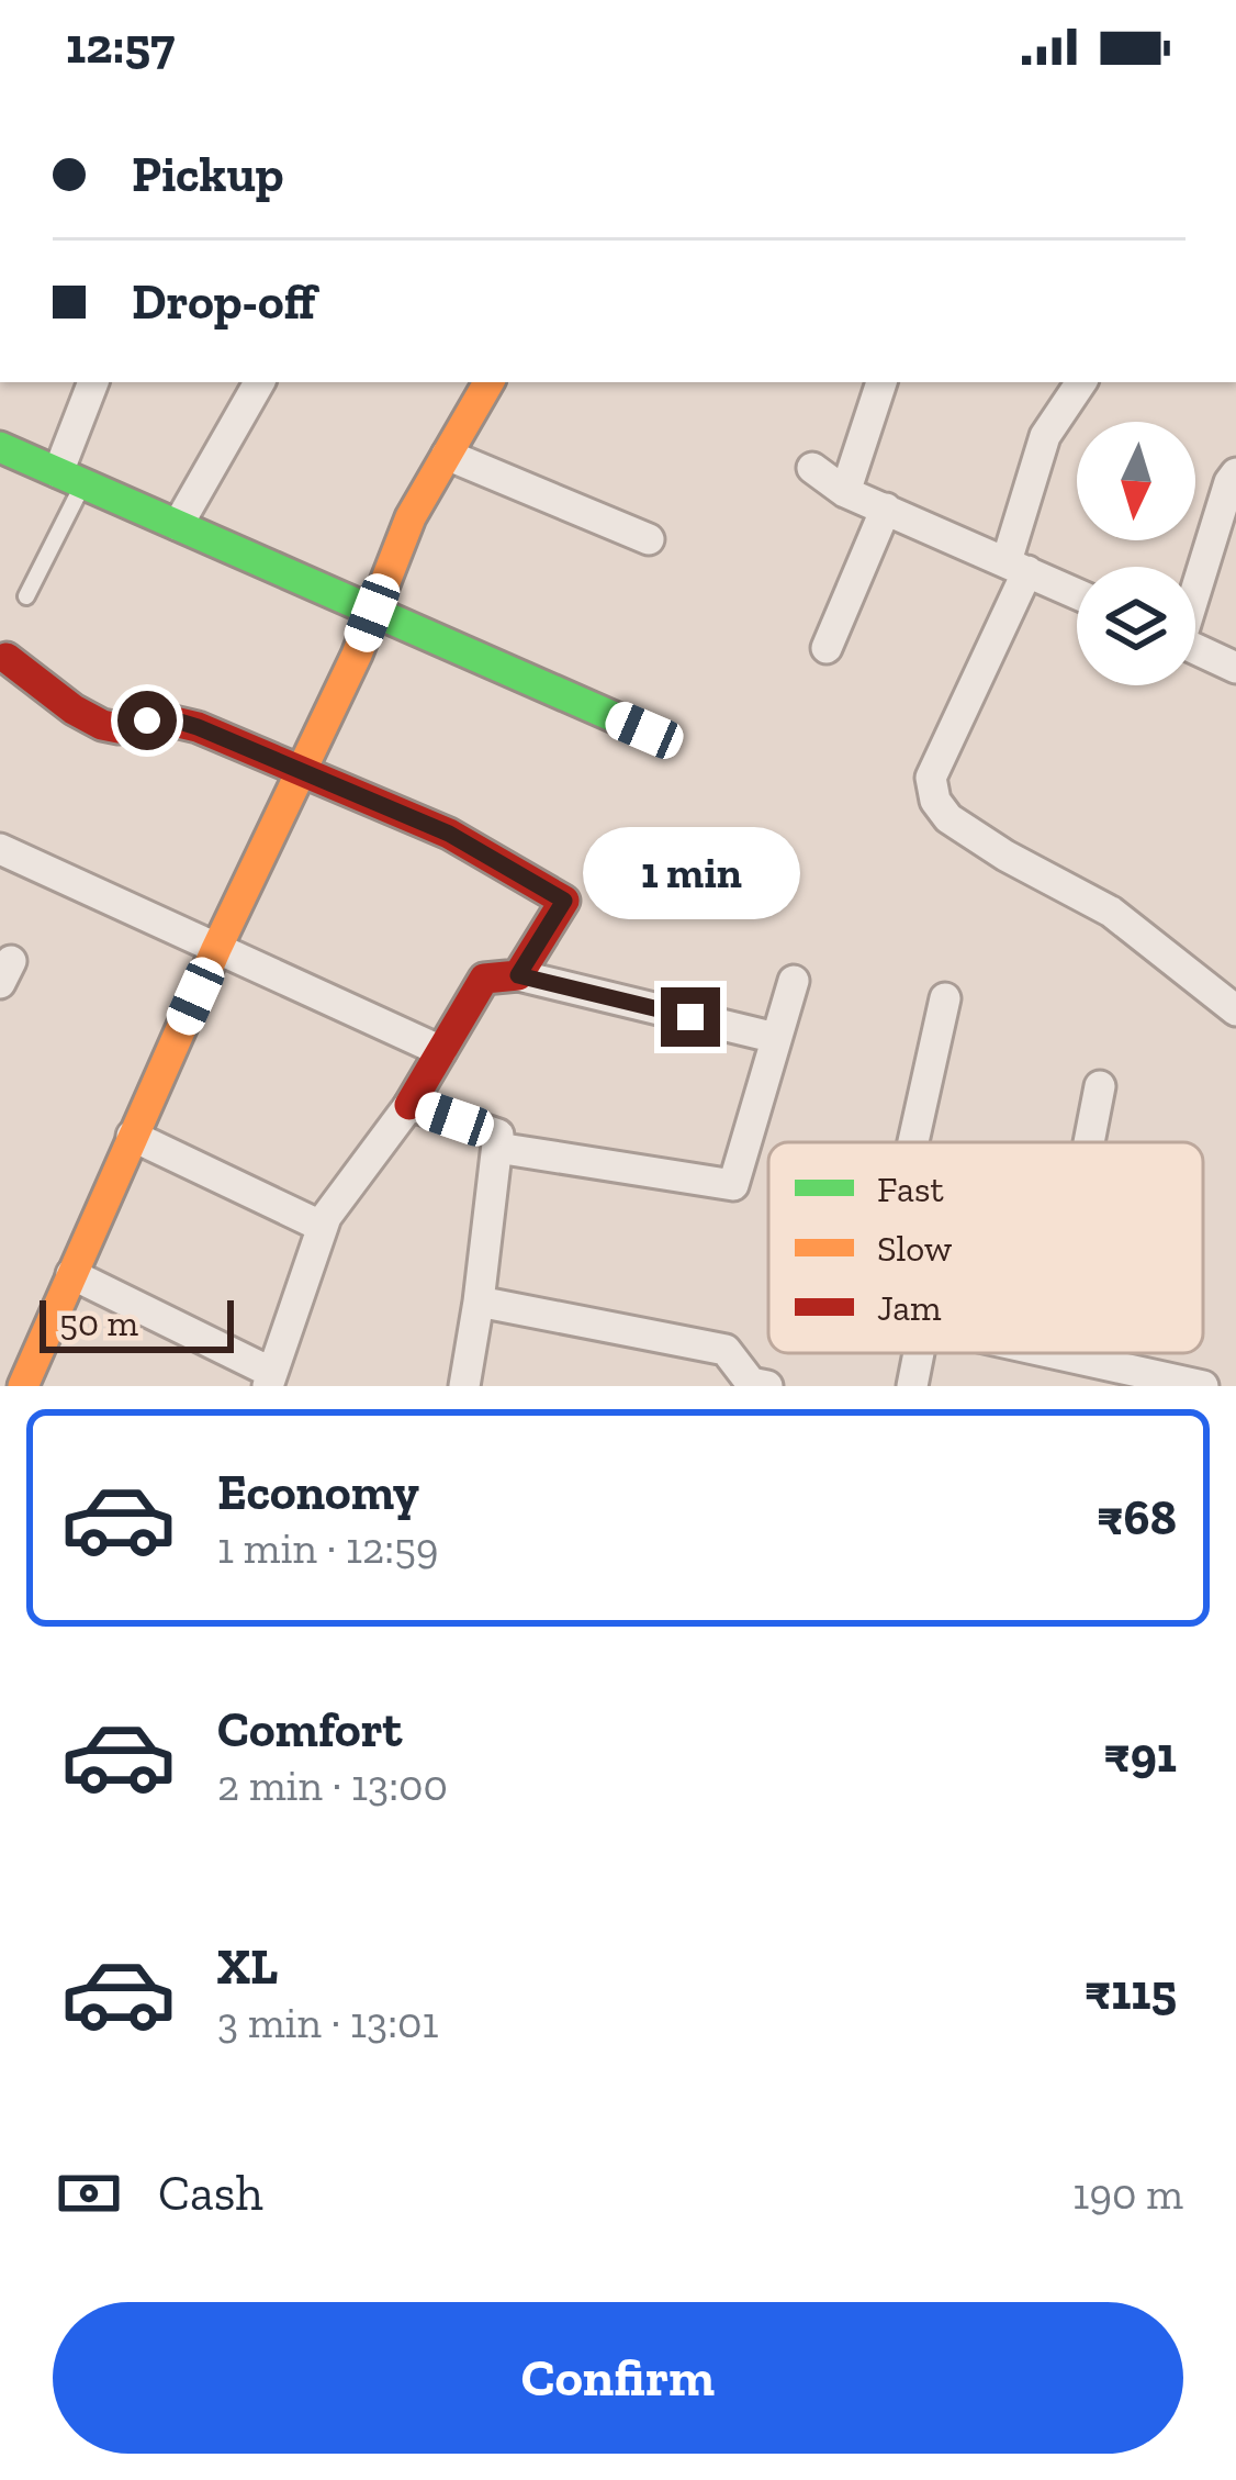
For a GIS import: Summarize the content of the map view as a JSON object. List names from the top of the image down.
{
  "legend": ["Fast", "Slow", "Jam"],
  "scale_bar": "50 m",
  "north": "bottom",
  "page": {
    "status": "12:57",
    "banner": ["Pickup", "Drop-off"],
    "bubble": "1 min",
    "scale": "50 m",
    "list": [
      {
        "name": "Economy",
        "note": "1 min · 12:59",
        "value": "₹68"
      },
      {
        "name": "Comfort",
        "note": "2 min · 13:00",
        "value": "₹91"
      },
      {
        "name": "XL",
        "note": "3 min · 13:01",
        "value": "₹115"
      }
    ],
    "pay": ["Cash", "190 m"],
    "buttons": "Confirm"
  }
}
